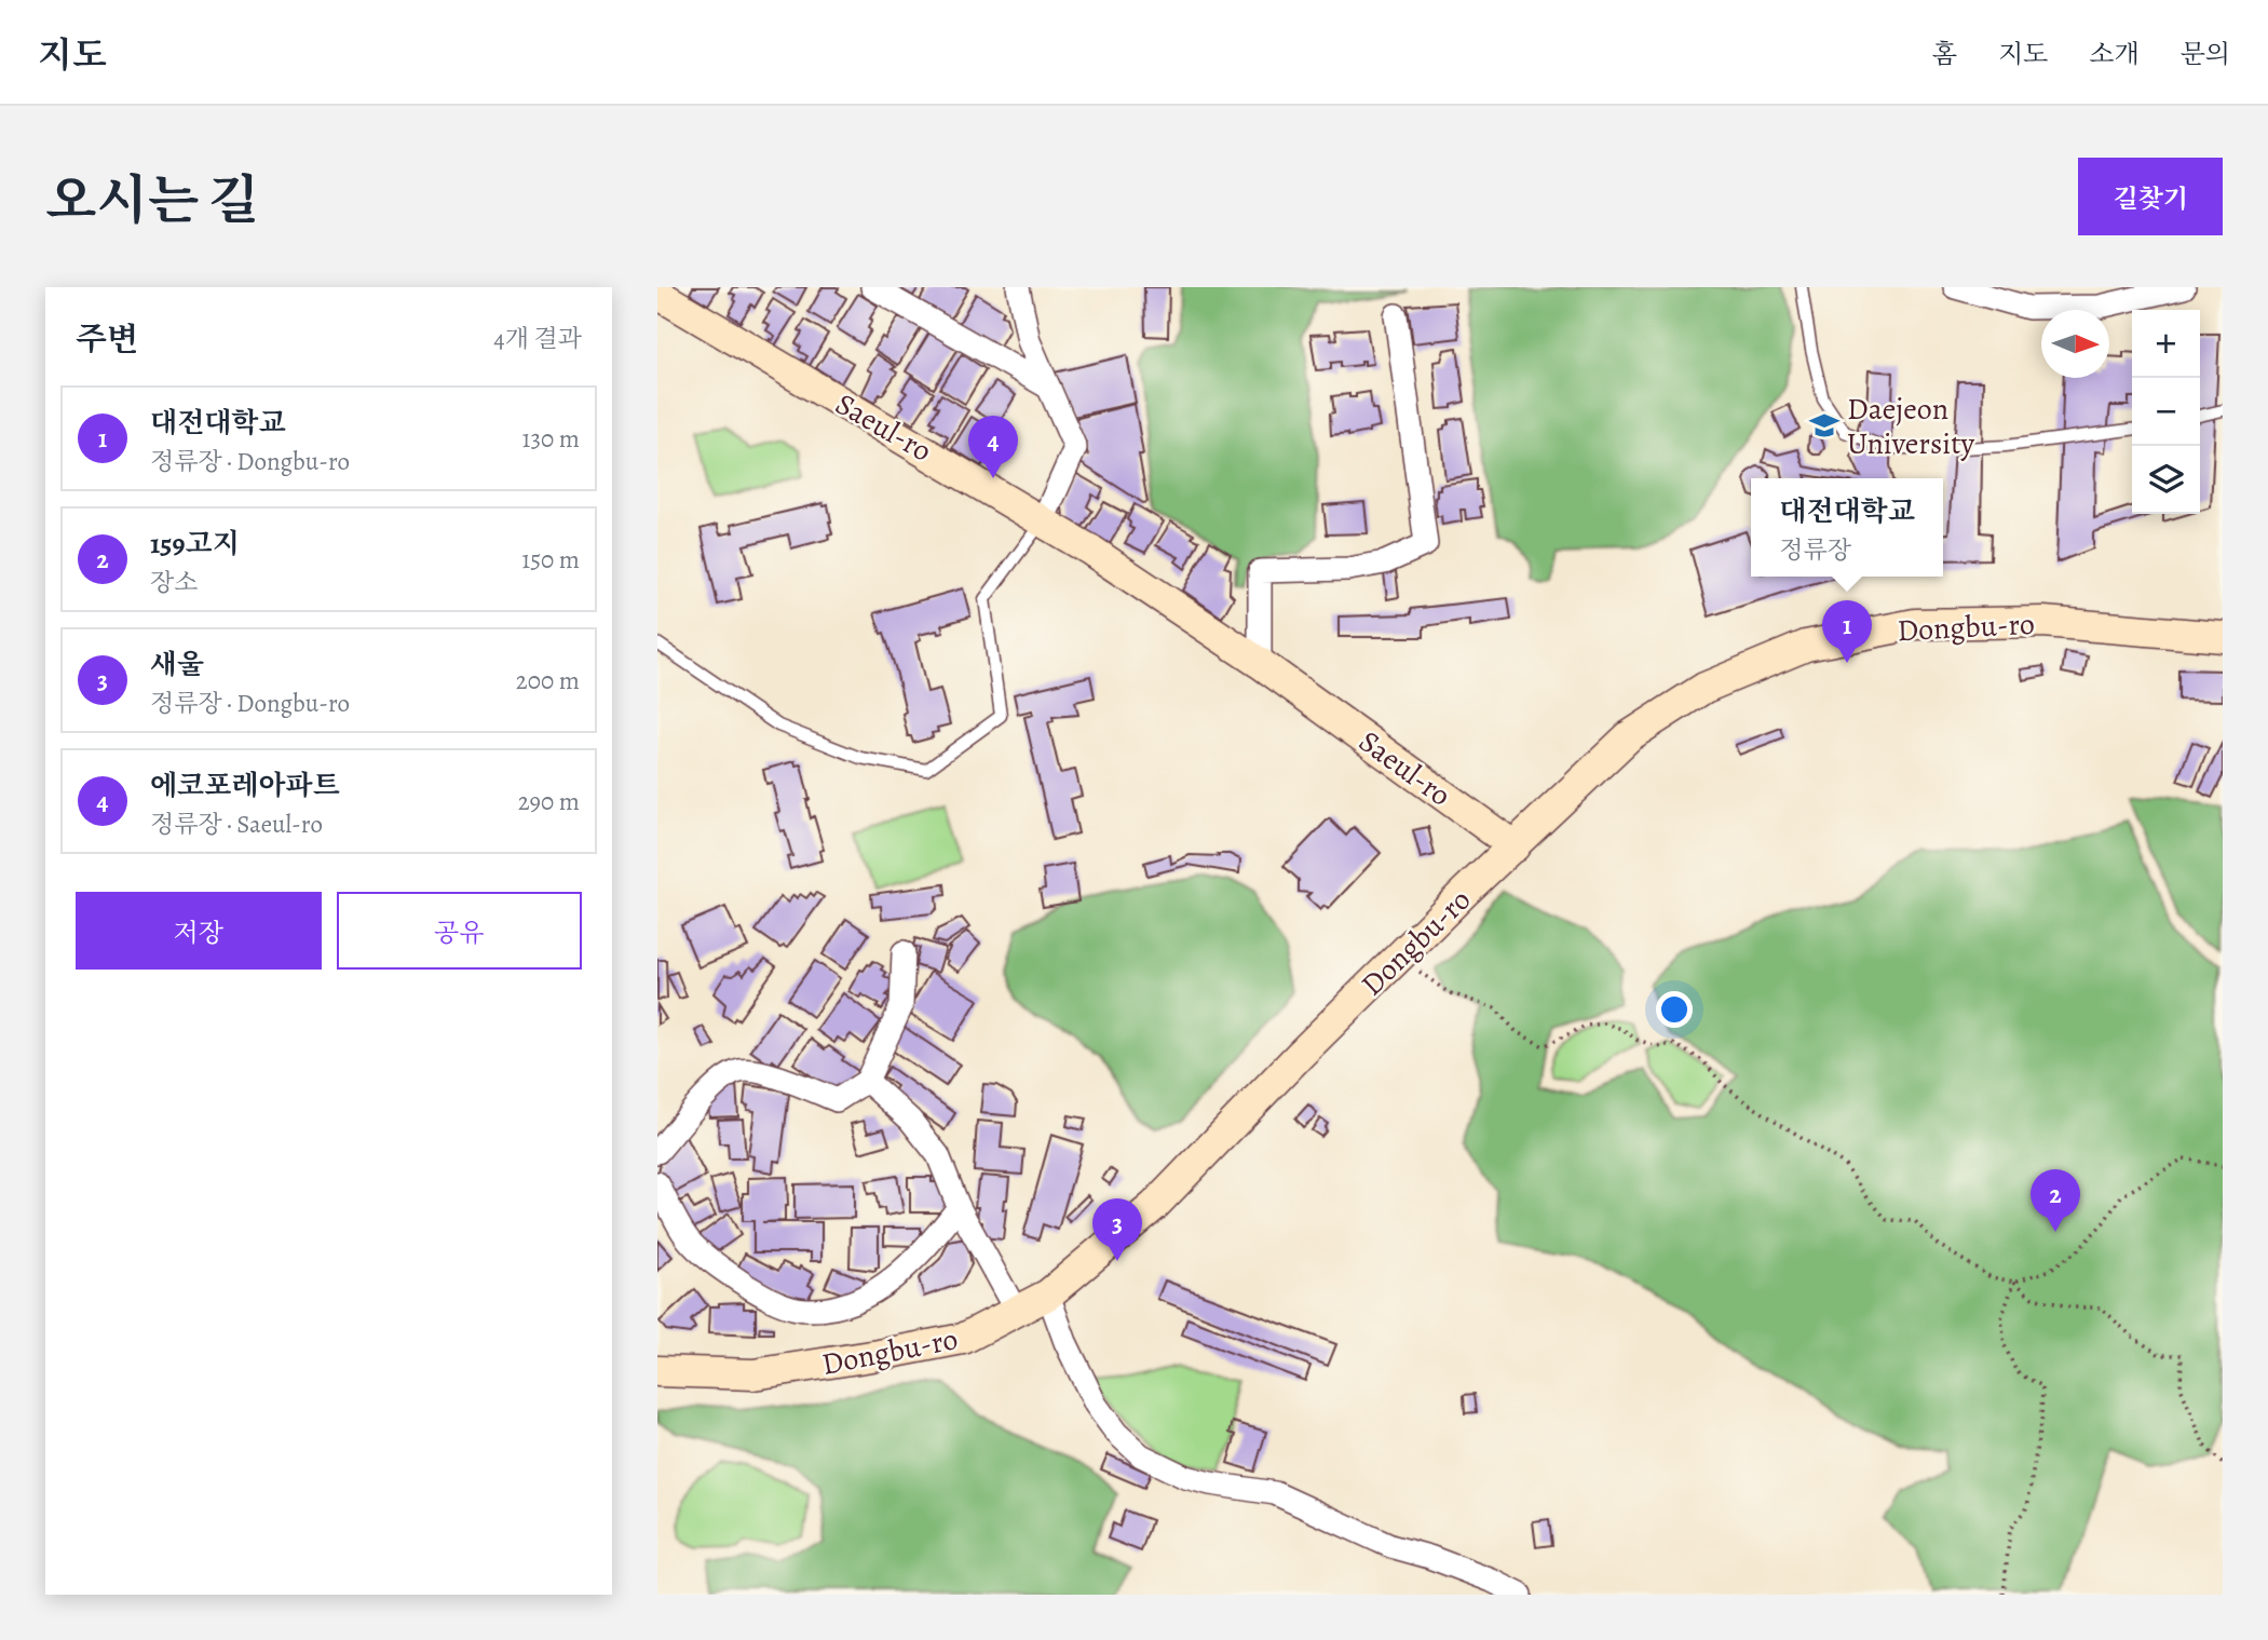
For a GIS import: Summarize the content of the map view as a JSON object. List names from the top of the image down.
{
  "streets": {
    "main road": ["Saeul-ro", "Dongbu-ro"]
  },
  "crossings": [
    ["Saeul-ro", "Dongbu-ro"]
  ],
  "places": {
    "school or university": ["Daejeon University"]
  },
  "north": "right",
  "page": {
    "header": "지도",
    "nav": [
      "홈",
      "지도",
      "소개",
      "문의"
    ],
    "title": "오시는 길",
    "buttons": [
      "길찾기",
      ["저장", "공유"]
    ],
    "heading": ["주변", "4개 결과"],
    "map_buttons": ["+", "−"],
    "list": [
      {
        "mark": "1",
        "name": "대전대학교",
        "note": "정류장 · Dongbu-ro",
        "value": "130 m"
      },
      {
        "mark": "2",
        "name": "159고지",
        "note": "장소",
        "value": "150 m"
      },
      {
        "mark": "3",
        "name": "새울",
        "note": "정류장 · Dongbu-ro",
        "value": "200 m"
      },
      {
        "mark": "4",
        "name": "에코포레아파트",
        "note": "정류장 · Saeul-ro",
        "value": "290 m"
      }
    ],
    "pins": [
      "4",
      "1",
      "2",
      "3"
    ],
    "popup": ["대전대학교", "정류장"]
  }
}
